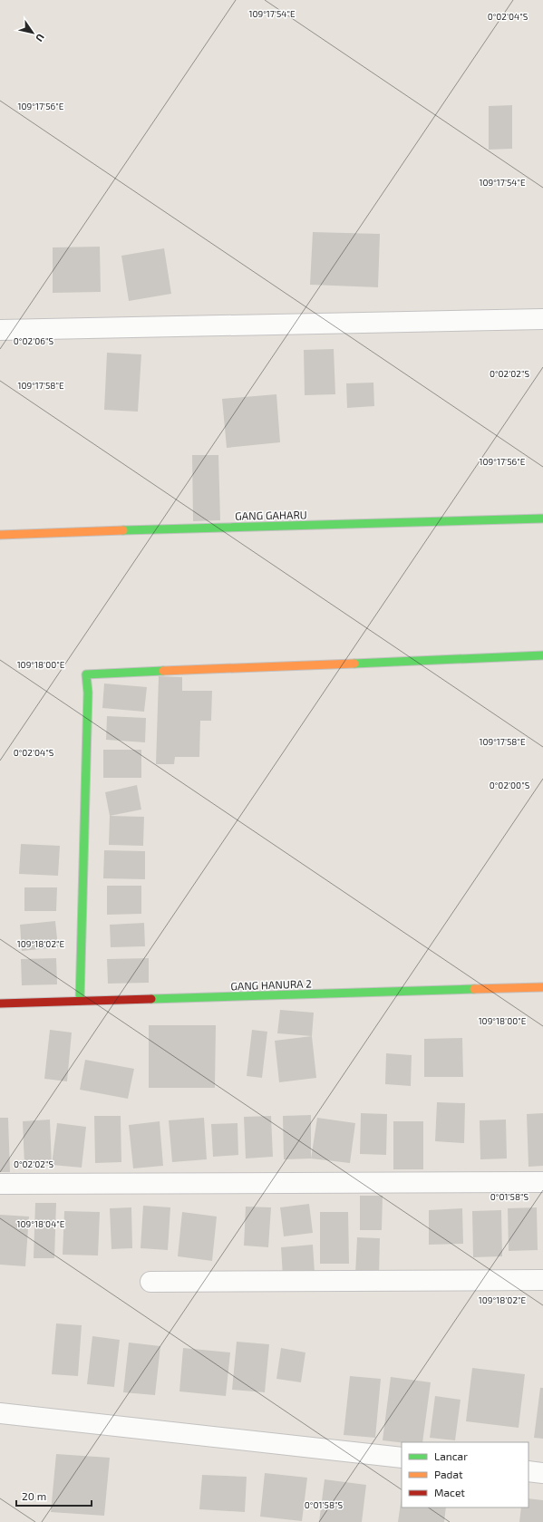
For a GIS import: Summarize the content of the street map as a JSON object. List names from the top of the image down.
{
  "streets": {
    "street": ["GANG GAHARU", "GANG HANURA 2"]
  },
  "legend": ["Lancar", "Padat", "Macet"],
  "scale_bar": "20 m",
  "north": "bottom right",
  "coordinates": [
    "109°17'54\"E",
    "0°02'04\"S",
    "109°17'56\"E",
    "0°02'06\"S",
    "0°02'02\"S",
    "109°17'58\"E",
    "109°18'00\"E",
    "0°02'00\"S",
    "109°18'02\"E",
    "0°01'58\"S",
    "109°18'04\"E"
  ]
}
